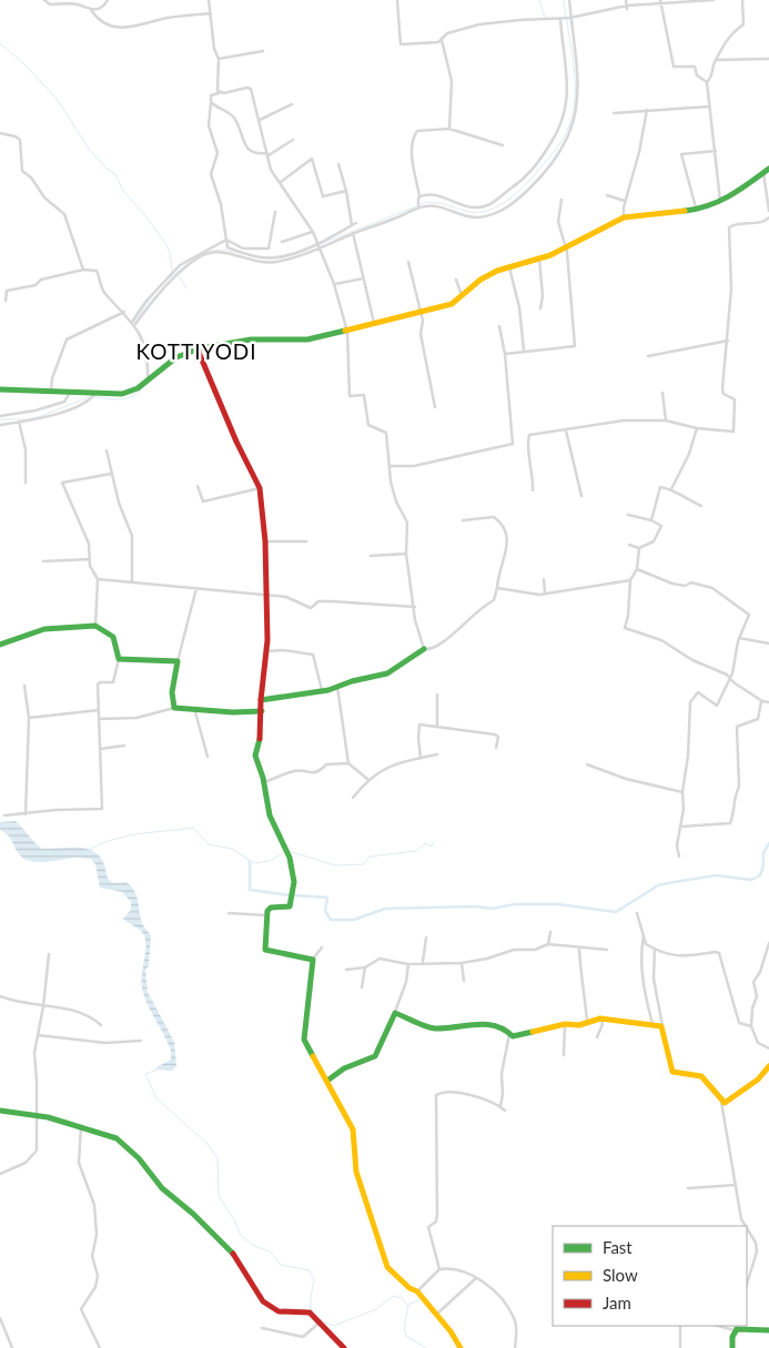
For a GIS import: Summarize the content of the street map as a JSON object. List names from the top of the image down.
{
  "districts": ["KOTTIYODI"],
  "legend": ["Fast", "Slow", "Jam"]
}
